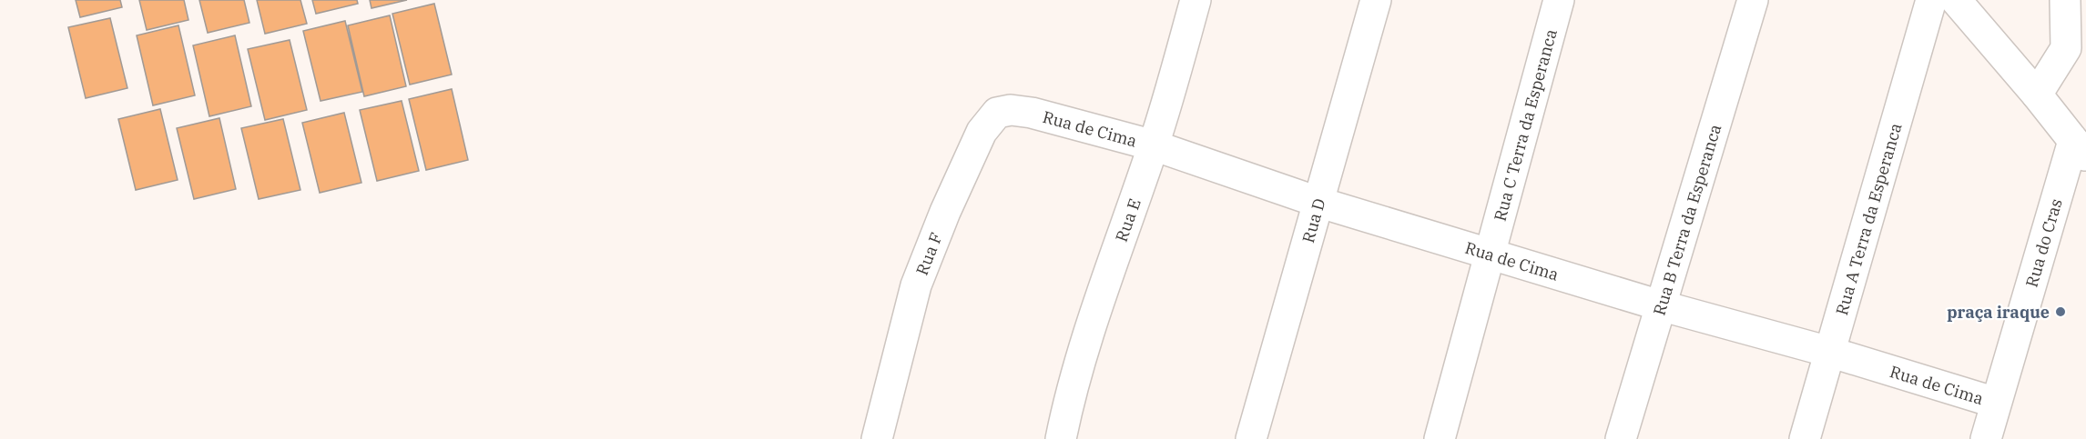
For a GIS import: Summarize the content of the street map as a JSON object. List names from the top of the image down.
{
  "streets": {
    "street": [
      "Rua C Terra da Esperanca",
      "Rua de Cima",
      "Rua E",
      "Rua B Terra da Esperanca",
      "Rua D",
      "Rua A Terra da Esperanca",
      "Rua do Cras",
      "Rua F"
    ]
  },
  "crossings": [
    ["Rua C Terra da Esperanca", "Rua de Cima"],
    ["Rua de Cima", "Rua E"],
    ["Rua de Cima", "Rua B Terra da Esperanca"],
    ["Rua de Cima", "Rua D"],
    ["Rua de Cima", "Rua A Terra da Esperanca"],
    ["Rua de Cima", "Rua do Cras"],
    ["Rua de Cima", "Rua F"]
  ],
  "places": ["praça iraque"]
}
